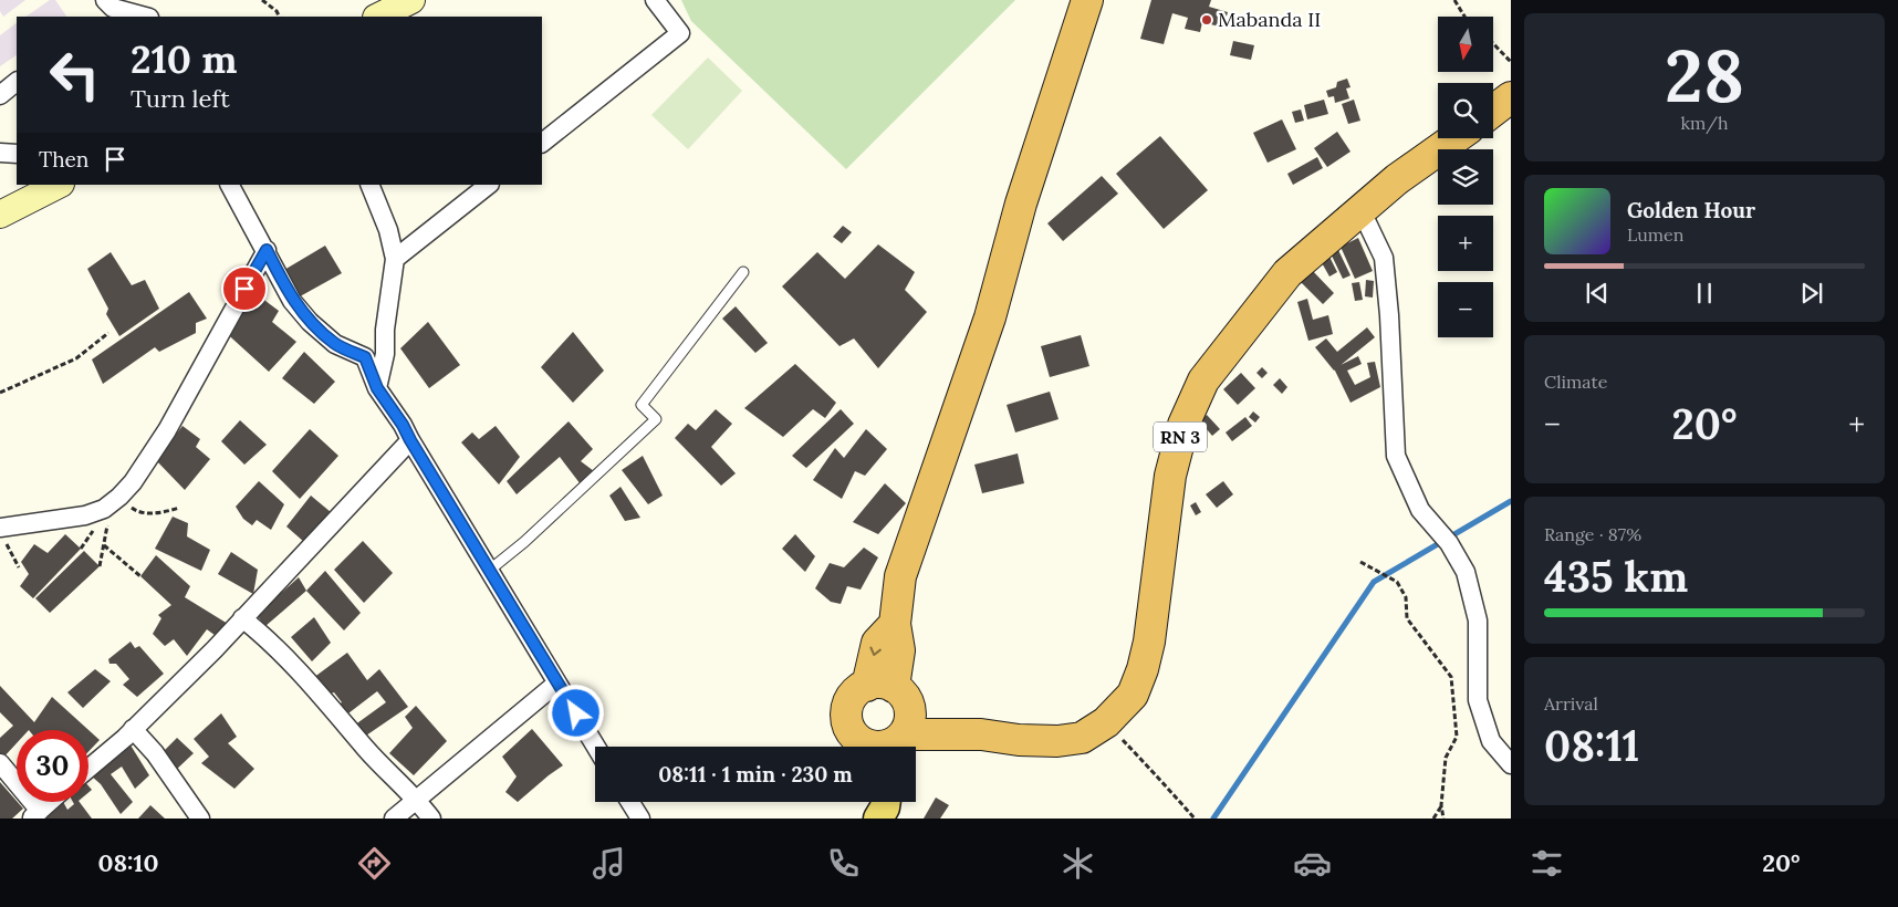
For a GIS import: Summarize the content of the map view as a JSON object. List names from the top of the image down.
{
  "streets": {
    "highway": ["RN 3"]
  },
  "places": ["Mabanda II"],
  "north": "bottom",
  "page": {
    "tile": [
      ["28", "km/h"],
      "Climate",
      ["Range · 87%", "435 km"],
      ["Arrival", "08:11"]
    ],
    "map_buttons": ["+", "−"],
    "turn": ["210 m", "Turn left"],
    "then": "Then",
    "song": ["Golden Hour", "Lumen"],
    "heat": ["−", "20°", "+"],
    "limit": "30",
    "trip": "08:11 · 1 min · 230 m",
    "tabs": ["08:10", "20°"]
  }
}
